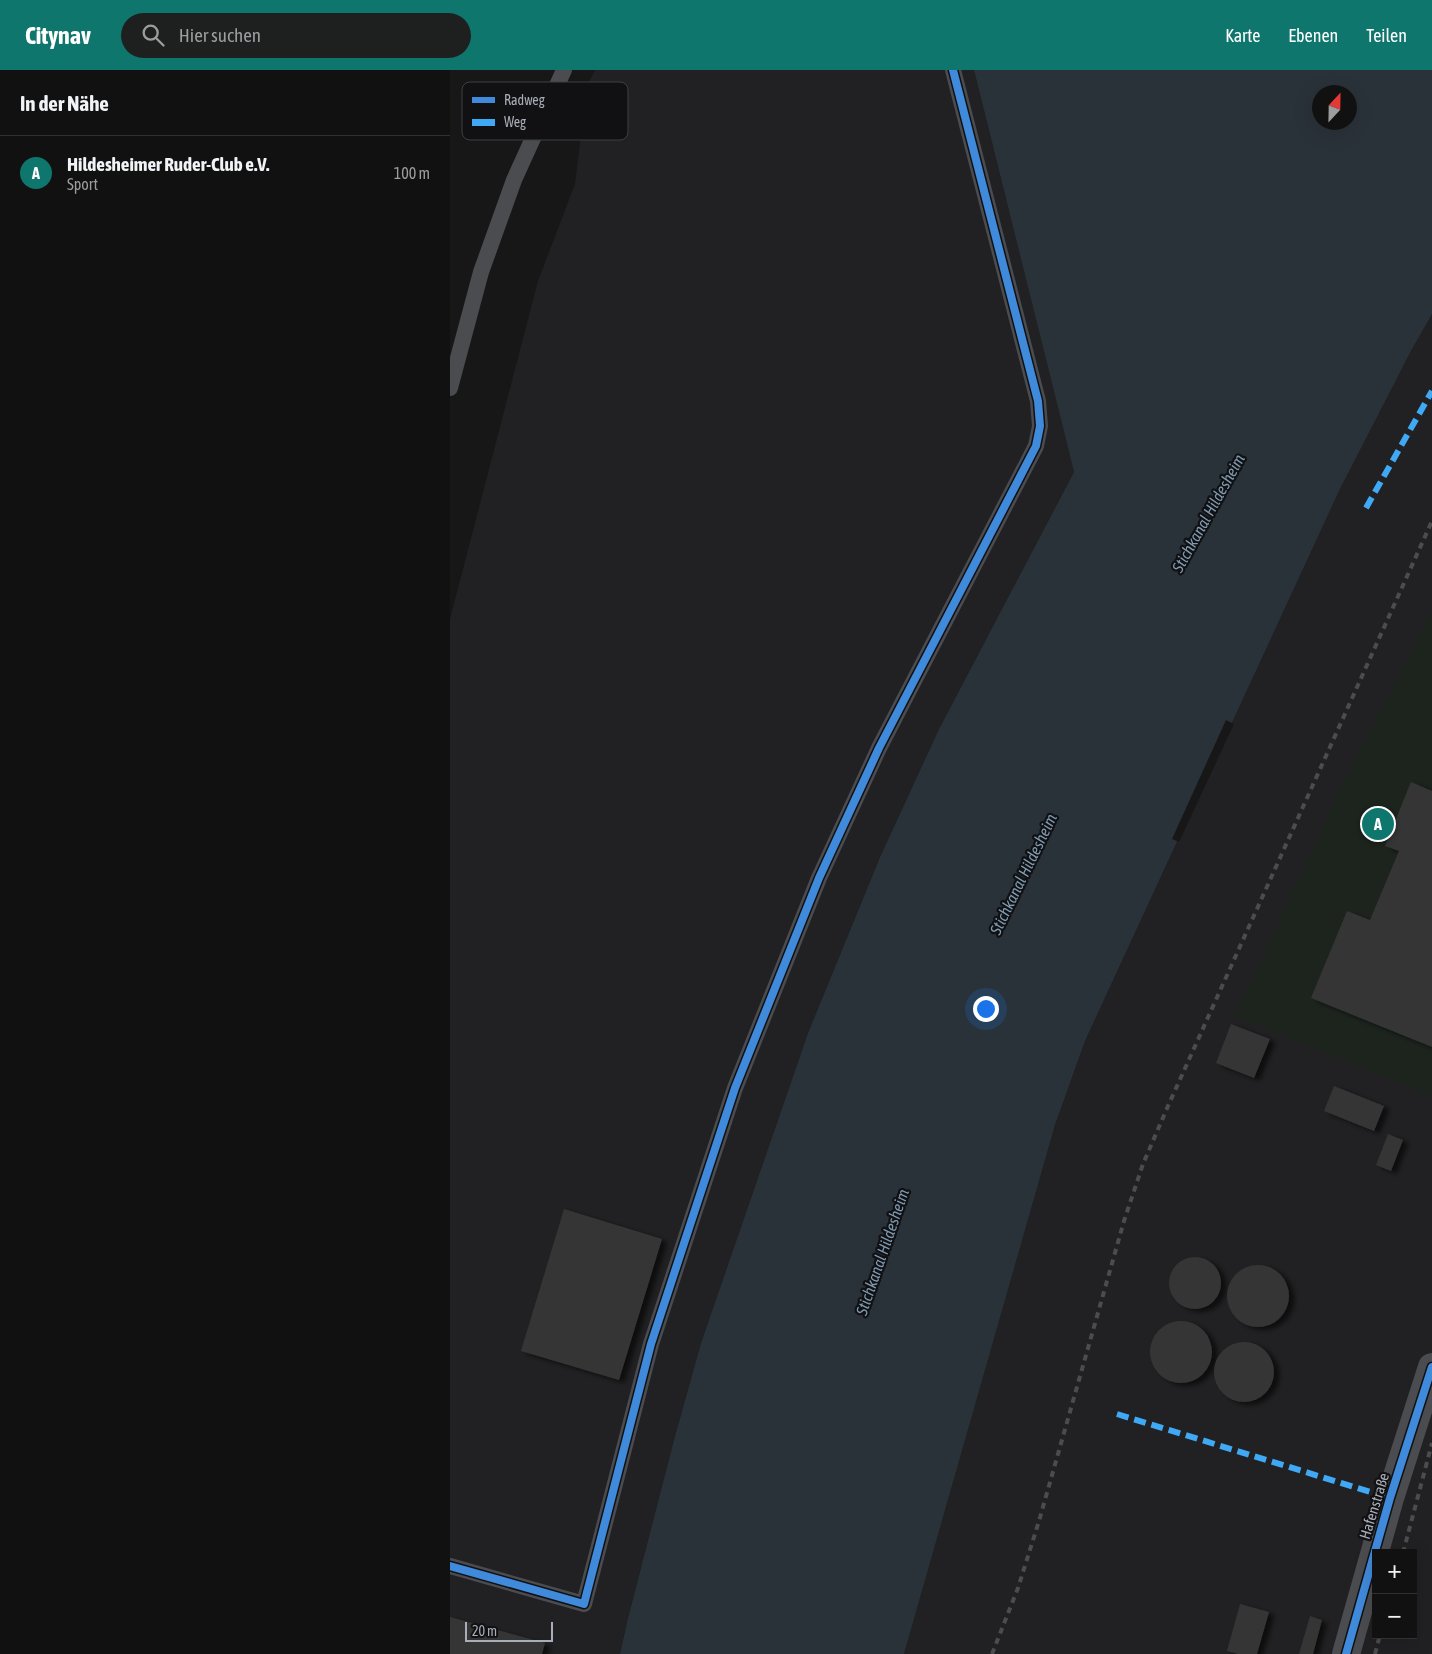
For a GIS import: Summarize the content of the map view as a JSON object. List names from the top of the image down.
{
  "streets": {
    "street": ["Hafenstraße"]
  },
  "water": ["Stichkanal Hildesheim"],
  "legend": ["Radweg", "Weg"],
  "scale_bar": "20 m",
  "north": "top",
  "page": {
    "header": "Citynav",
    "search": "Hier suchen",
    "nav": ["Karte", "Ebenen", "Teilen"],
    "heading": "In der Nähe",
    "list": [
      {
        "mark": "A",
        "name": "Hildesheimer Ruder-Club e.V.",
        "note": "Sport",
        "value": "100 m"
      }
    ],
    "pins": "A",
    "map_buttons": ["+", "−"],
    "scale": "20 m"
  }
}
